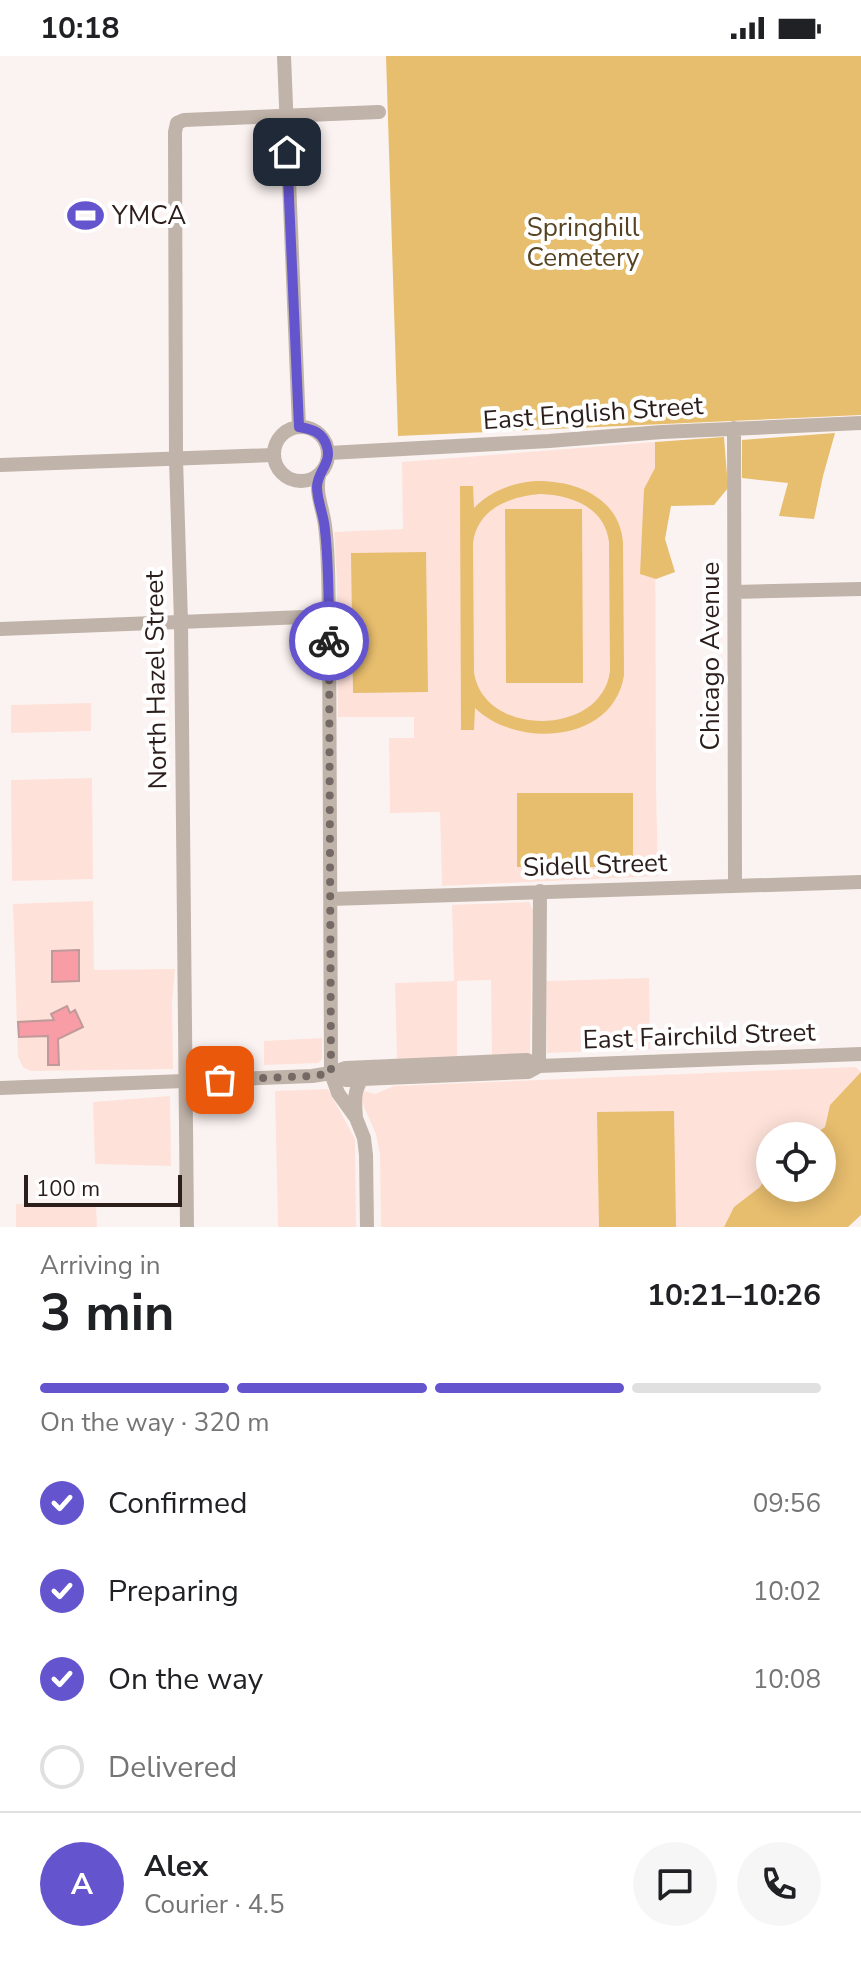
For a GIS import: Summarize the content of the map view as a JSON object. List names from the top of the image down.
{
  "streets": {
    "street": [
      "East English Street",
      "Chicago Avenue",
      "North Hazel Street",
      "Sidell Street",
      "East Fairchild Street"
    ]
  },
  "crossings": [
    ["East English Street", "Chicago Avenue"],
    ["Chicago Avenue", "Sidell Street"],
    ["North Hazel Street", "East Fairchild Street"]
  ],
  "parks": ["Springhill Cemetery"],
  "places": {
    "sports": ["YMCA"]
  },
  "scale_bar": "100 m",
  "page": {
    "status": "10:18",
    "scale": "100 m",
    "heading": ["3 min", "Arriving in", "10:21–10:26"],
    "panel": ["Alex", "Courier · 4.5"],
    "bar": "On the way · 320 m",
    "list": [
      ["Confirmed", "09:56"],
      ["Preparing", "10:02"],
      ["On the way", "10:08"],
      "Delivered"
    ],
    "round": "A"
  }
}
